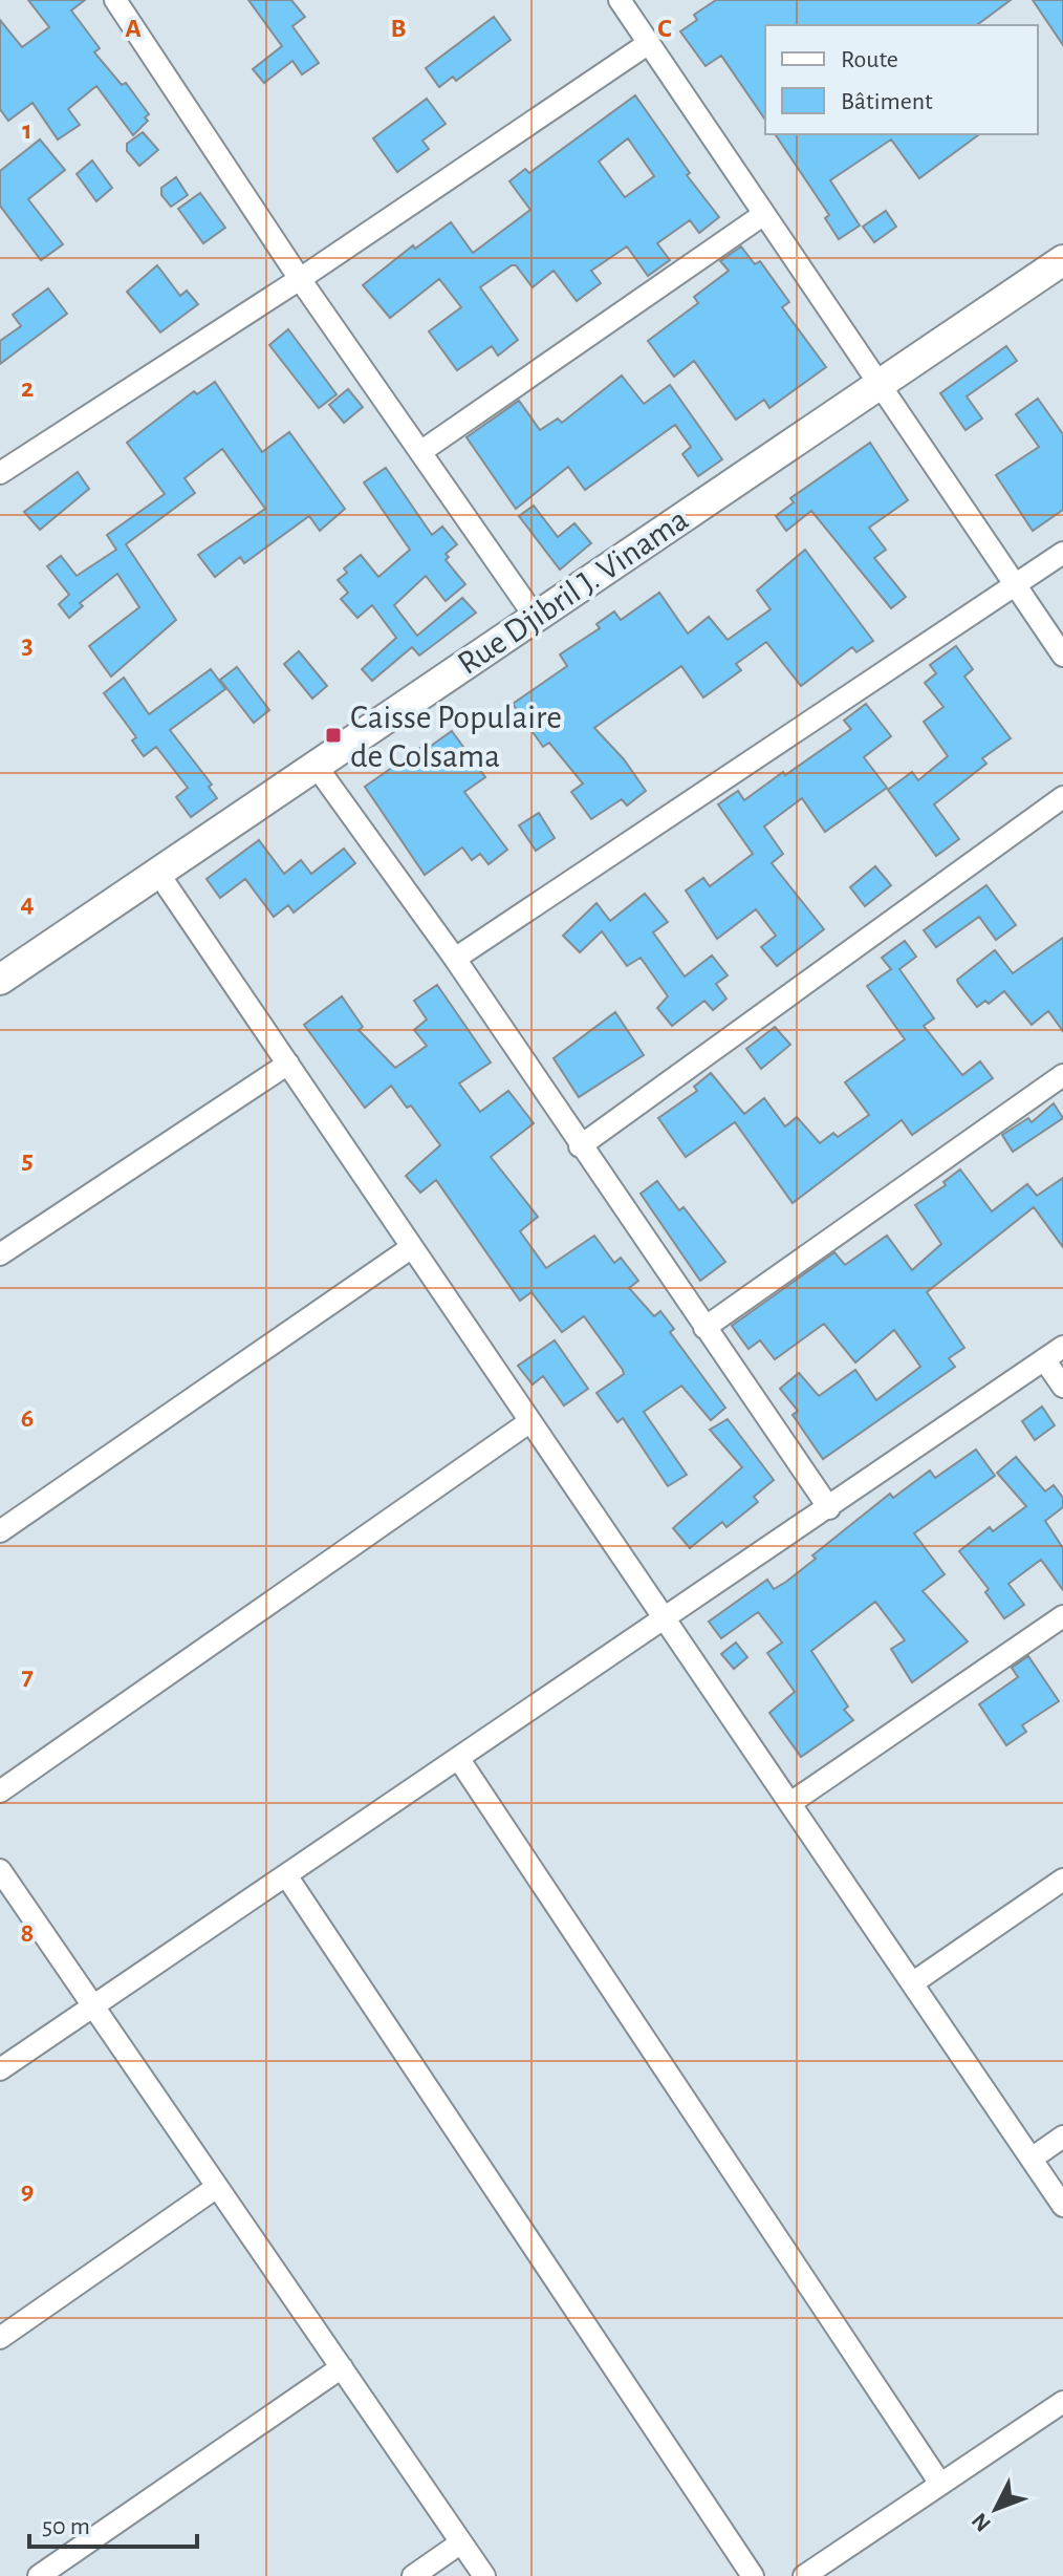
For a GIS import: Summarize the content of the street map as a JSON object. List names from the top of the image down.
{
  "streets": {
    "street": ["Rue Djibril J. Vinama"]
  },
  "places": {
    "transit": ["Caisse Populaire de Colsama"]
  },
  "legend": ["Route", "Bâtiment"],
  "scale_bar": "50 m",
  "north": "bottom left",
  "grid": {
    "columns": ["A", "B", "C"],
    "rows": [
      "1",
      "2",
      "3",
      "4",
      "5",
      "6",
      "7",
      "8",
      "9"
    ]
  }
}
